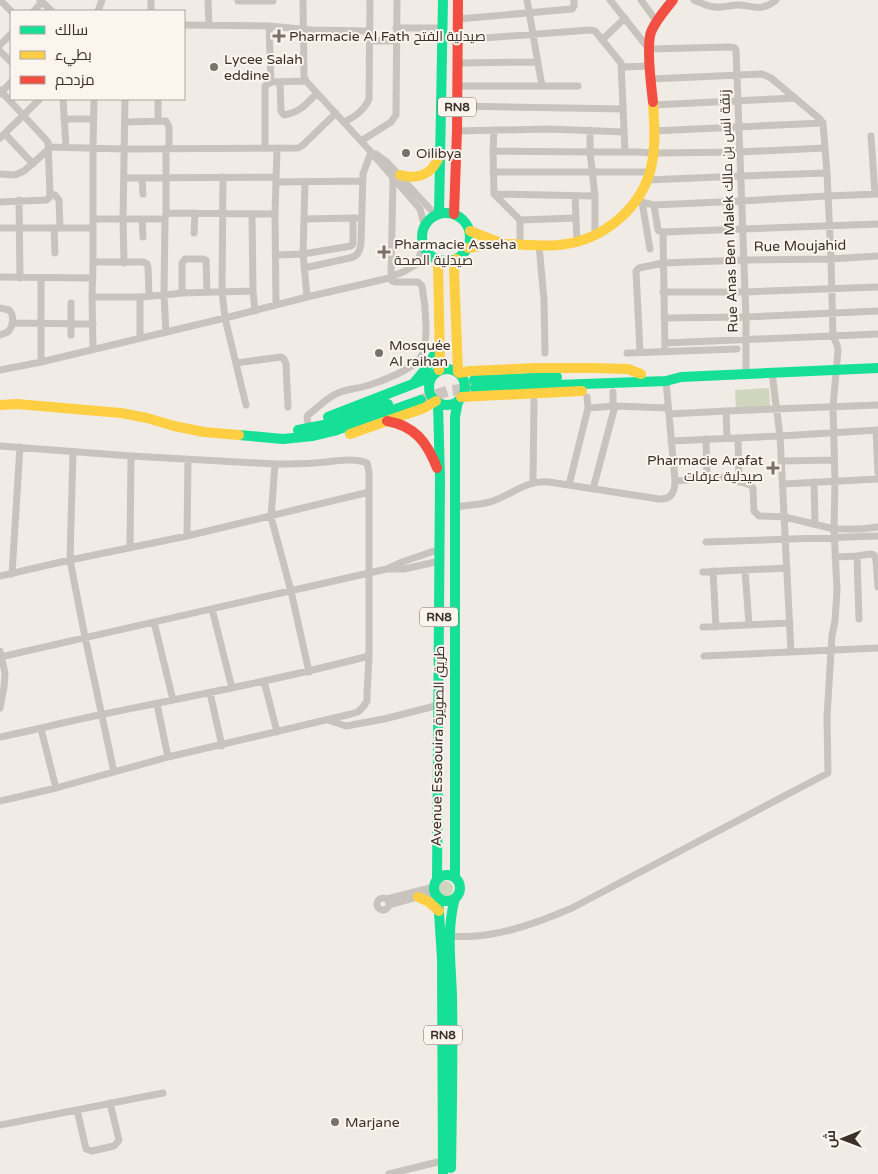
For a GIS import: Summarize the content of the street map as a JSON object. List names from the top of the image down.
{
  "streets": {
    "main road": ["RN8", "Avenue Essaouira طريق الصويرة"],
    "street": ["Rue Anas Ben Malek زنقة انس بن مالك", "Rue Moujahid"]
  },
  "crossings": [
    ["RN8", "Avenue Essaouira طريق الصويرة"],
    ["Rue Anas Ben Malek زنقة انس بن مالك", "Rue Moujahid"]
  ],
  "places": {
    "health": ["Pharmacie Al Fath صيدلية الفتح", "Pharmacie Asseha صيدلية الصحة", "Pharmacie Arafat صيدلية عرفات"],
    "other": [
      "Lycee Salah eddine",
      "Oilibya",
      "Mosquée Al raihan",
      "Marjane"
    ]
  },
  "legend": ["سالك", "بطيء", "مزدحم"],
  "north": "left"
}
